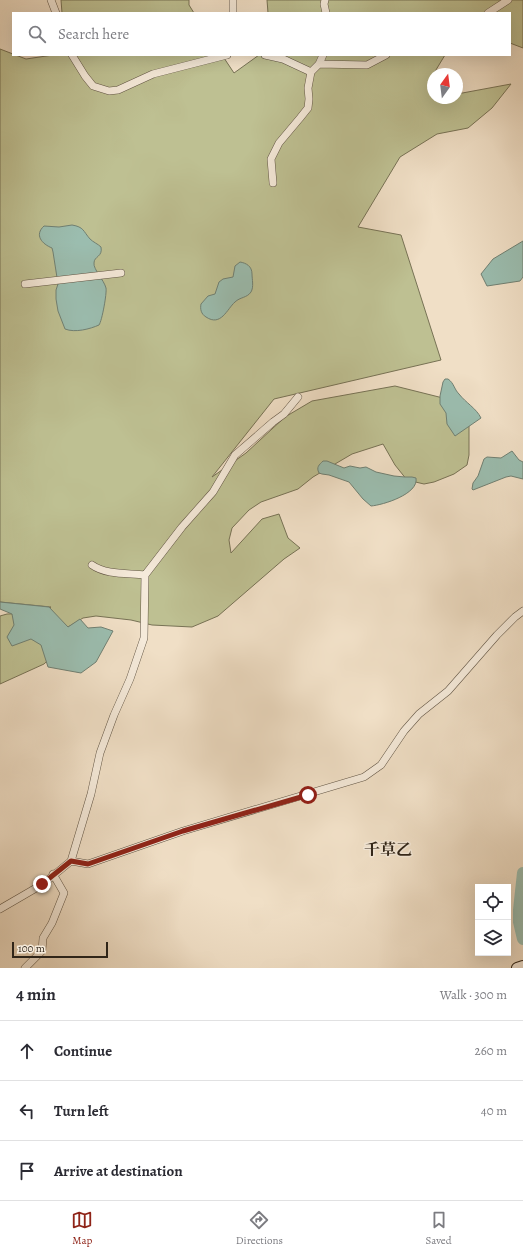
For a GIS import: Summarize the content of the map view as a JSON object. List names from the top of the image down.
{
  "districts": ["千草乙"],
  "scale_bar": "100 m",
  "north": "top",
  "page": {
    "search": "Search here",
    "scale": "100 m",
    "heading": ["4 min", "Walk · 300 m"],
    "list": [
      ["Continue", "260 m"],
      ["Turn left", "40 m"],
      "Arrive at destination"
    ],
    "nav": ["Map", "Directions", "Saved"]
  }
}
